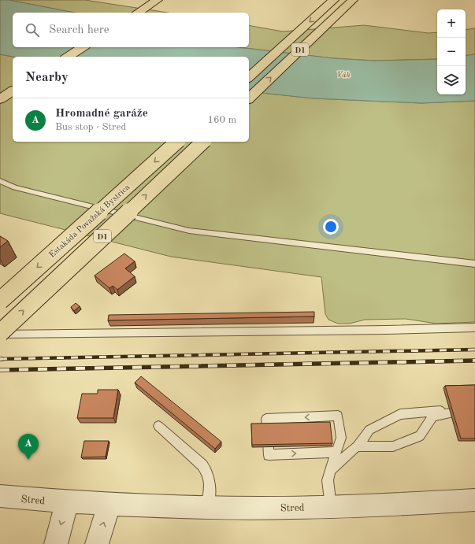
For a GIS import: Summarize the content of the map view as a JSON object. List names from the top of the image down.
{
  "streets": {
    "highway": ["D1", "Estakáda Považská Bystrica"],
    "street": ["Stred"]
  },
  "water": ["Váh"],
  "page": {
    "map_buttons": ["+", "−"],
    "search": "Search here",
    "heading": "Nearby",
    "list": [
      {
        "mark": "A",
        "name": "Hromadné garáže",
        "note": "Bus stop · Stred",
        "value": "160 m"
      }
    ],
    "pins": "A"
  }
}
